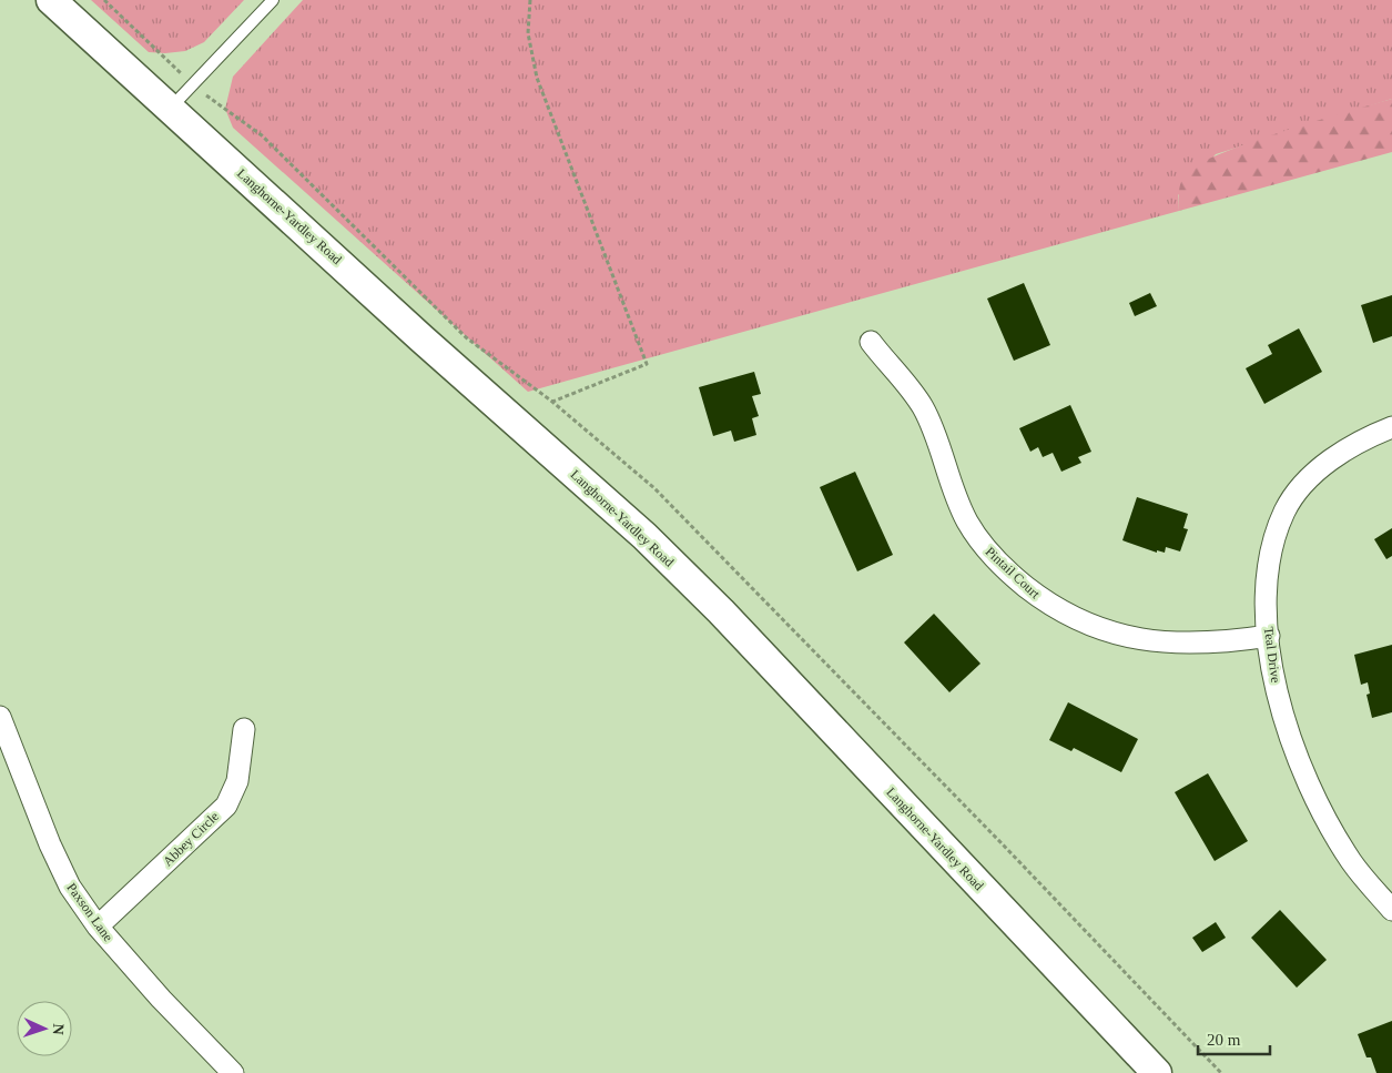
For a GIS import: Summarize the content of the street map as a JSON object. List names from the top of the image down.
{
  "streets": {
    "main road": ["Langhorne-Yardley Road"],
    "street": [
      "Pintail Court",
      "Teal Drive",
      "Abbey Circle",
      "Paxson Lane"
    ]
  },
  "crossings": [
    ["Pintail Court", "Teal Drive"],
    ["Abbey Circle", "Paxson Lane"]
  ],
  "scale_bar": "20 m",
  "north": "right"
}
